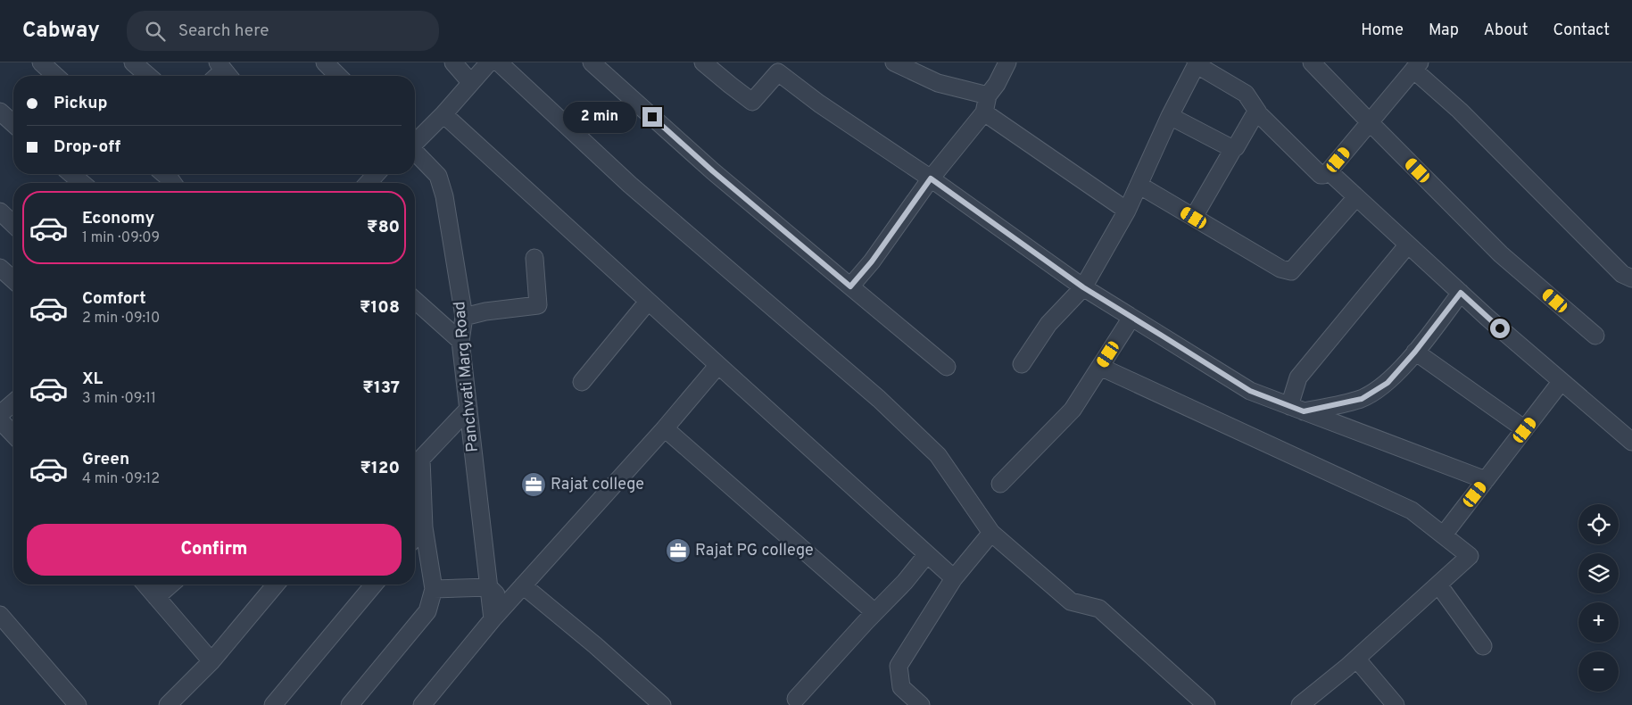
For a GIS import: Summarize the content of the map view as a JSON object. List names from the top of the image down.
{
  "streets": {
    "street": ["Panchvati Marg Road"]
  },
  "places": {
    "office": ["Rajat college", "Rajat PG college"]
  },
  "page": {
    "header": "Cabway",
    "search": "Search here",
    "nav": [
      "Home",
      "Map",
      "About",
      "Contact"
    ],
    "banner": ["Pickup", "Drop-off"],
    "bubble": "2 min",
    "list": [
      {
        "name": "Economy",
        "note": "1 min · 09:09",
        "value": "₹80"
      },
      {
        "name": "Comfort",
        "note": "2 min · 09:10",
        "value": "₹108"
      },
      {
        "name": "XL",
        "note": "3 min · 09:11",
        "value": "₹137"
      },
      {
        "name": "Green",
        "note": "4 min · 09:12",
        "value": "₹120"
      }
    ],
    "map_buttons": ["+", "−"],
    "buttons": "Confirm"
  }
}
